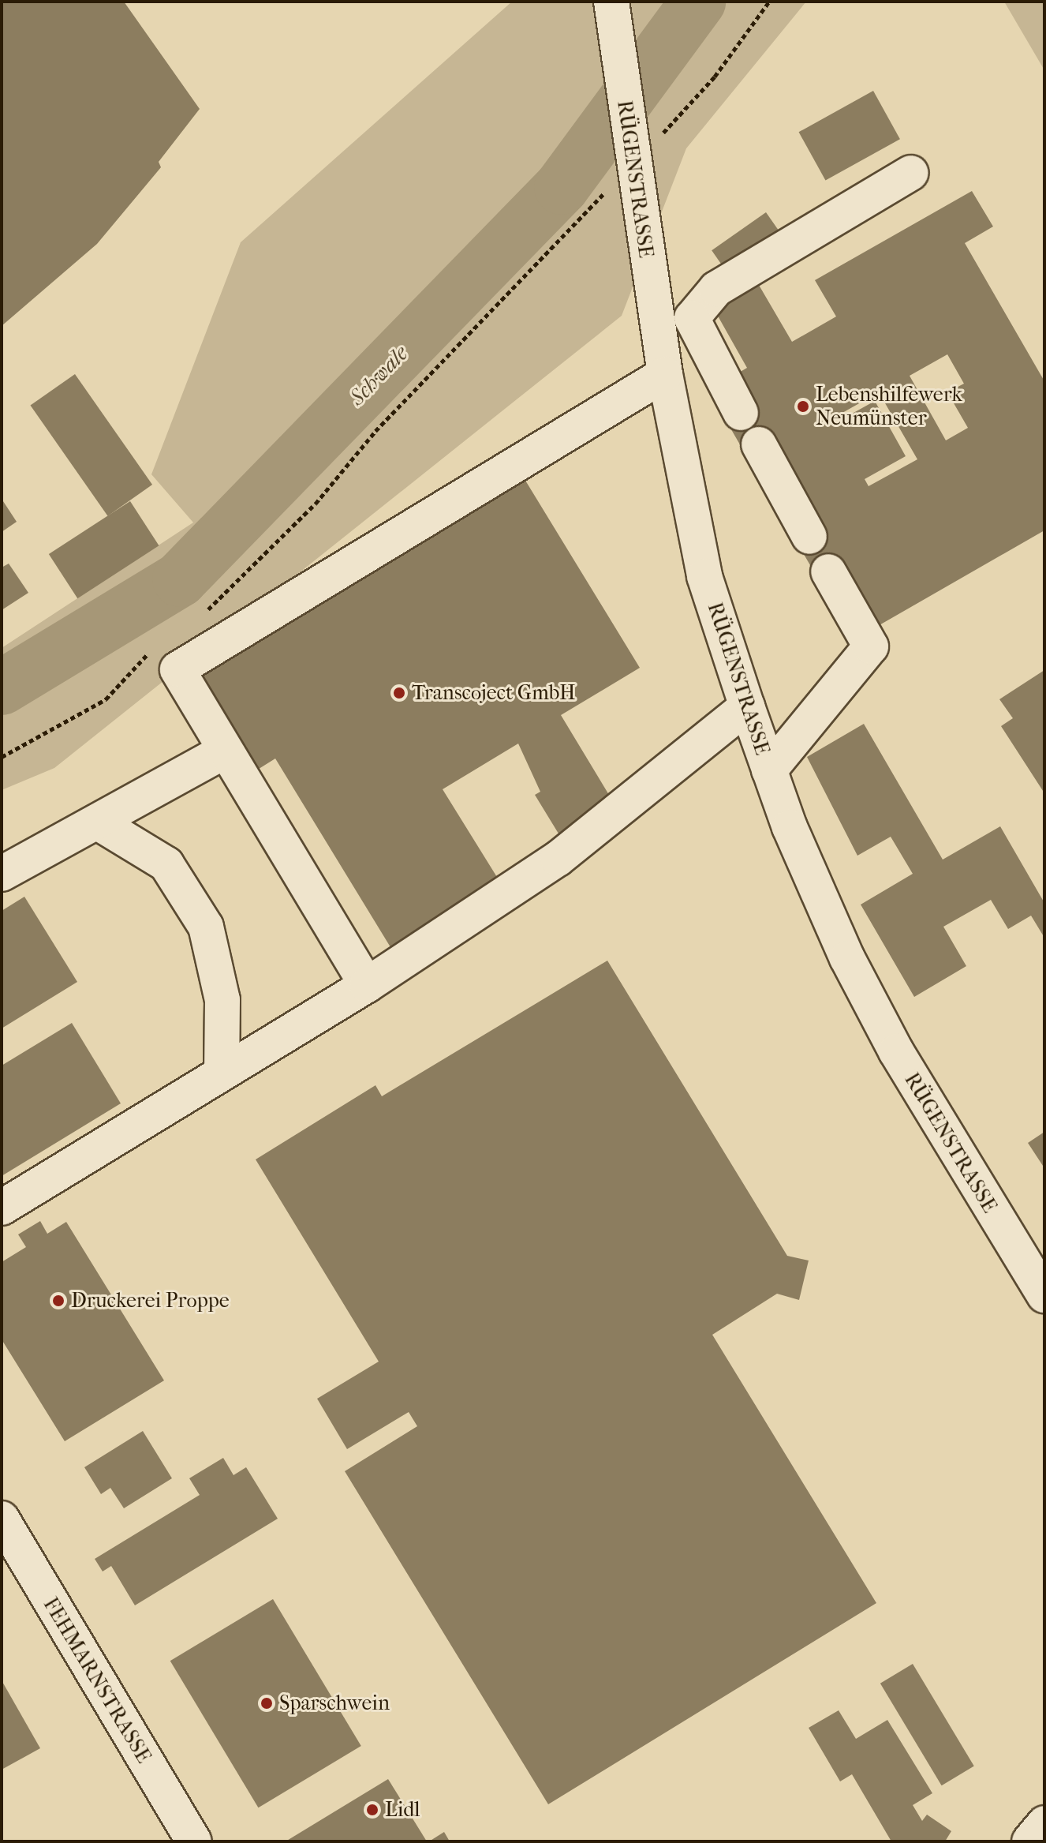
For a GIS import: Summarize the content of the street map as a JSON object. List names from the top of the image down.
{
  "streets": {
    "street": ["RÜGENSTRASSE", "FEHMARNSTRASSE"]
  },
  "water": ["Schwale"],
  "places": [
    "Lebenshilfewerk Neumünster",
    "Transcoject GmbH",
    "Druckerei Proppe",
    "Sparschwein",
    "Lidl"
  ]
}
